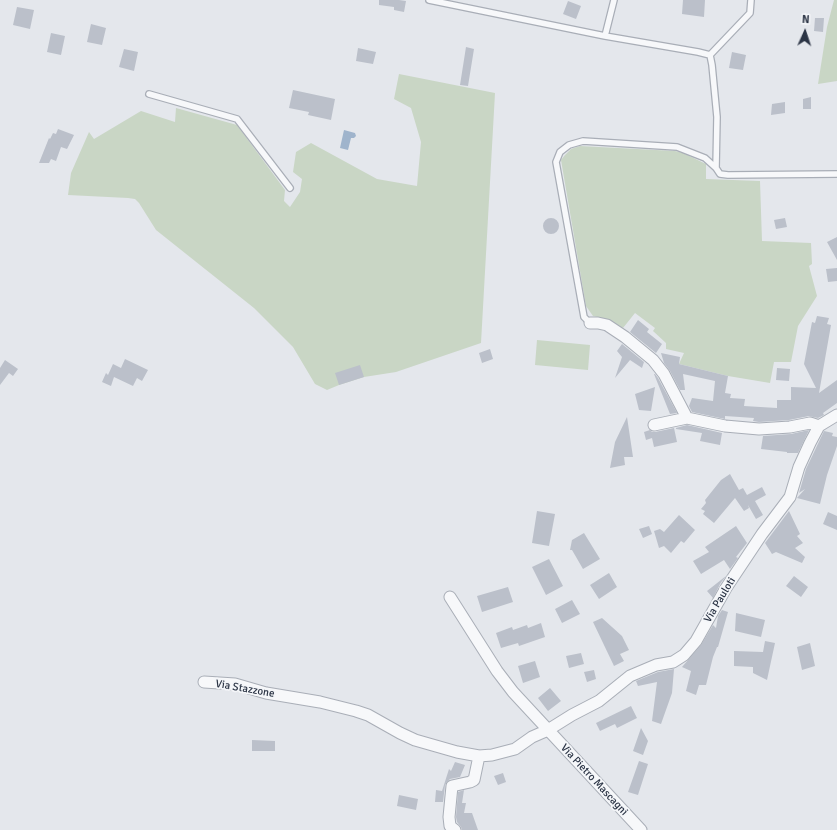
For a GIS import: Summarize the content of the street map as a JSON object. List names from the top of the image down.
{
  "streets": {
    "street": ["Via Pauloti", "Via Stazzone", "Via Pietro Mascagni"]
  },
  "crossings": [
    ["Via Pauloti", "Via Stazzone"],
    ["Via Pauloti", "Via Pietro Mascagni"]
  ],
  "north": "top"
}
